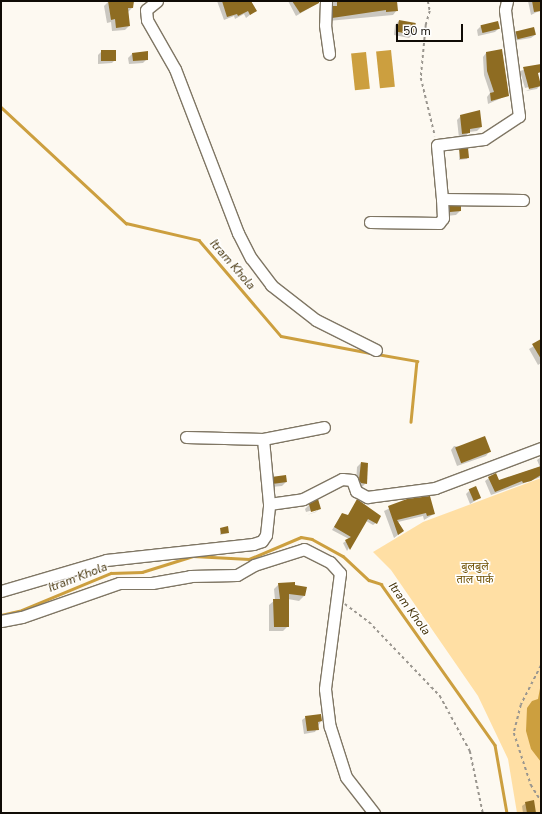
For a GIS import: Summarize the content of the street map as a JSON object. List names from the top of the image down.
{
  "water": ["Itram Khola"],
  "parks": ["बुलबुले ताल पार्क"],
  "scale_bar": "50 m"
}
